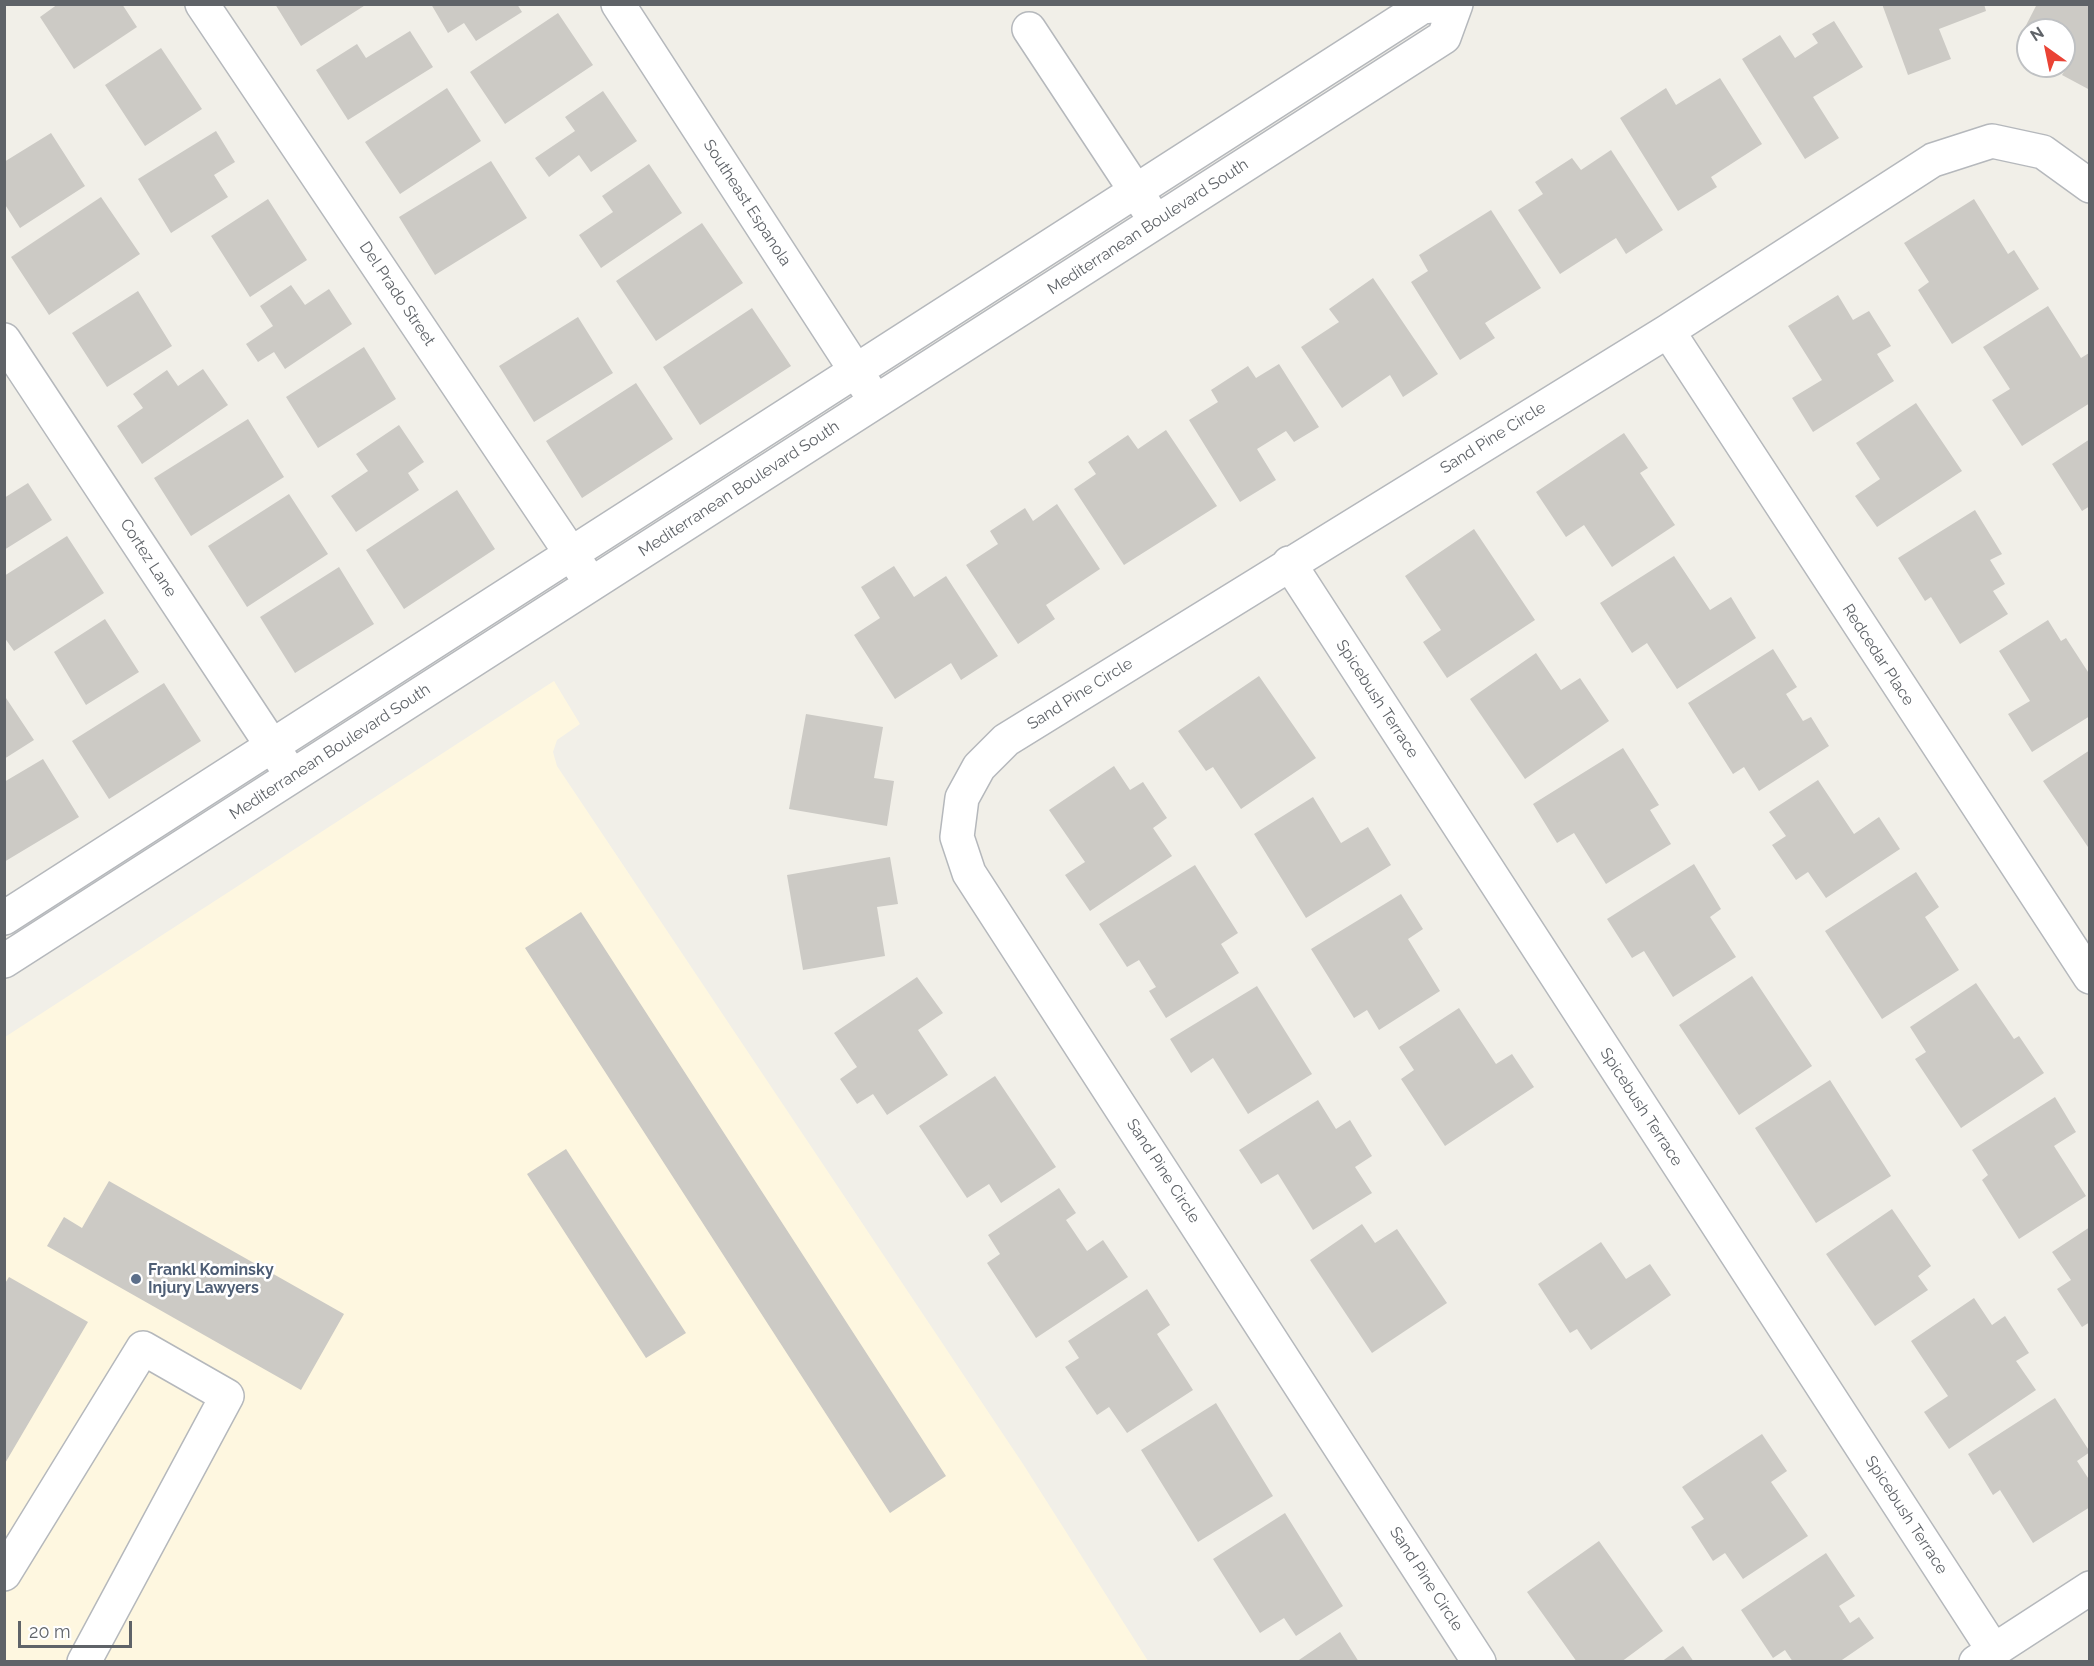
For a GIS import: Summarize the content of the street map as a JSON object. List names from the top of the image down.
{
  "streets": {
    "street": [
      "Southeast Espanola",
      "Mediterranean Boulevard South",
      "Del Prado Street",
      "Sand Pine Circle",
      "Cortez Lane",
      "Redcedar Place",
      "Spicebush Terrace"
    ]
  },
  "crossings": [
    ["Southeast Espanola", "Mediterranean Boulevard South"],
    ["Mediterranean Boulevard South", "Del Prado Street"],
    ["Mediterranean Boulevard South", "Cortez Lane"],
    ["Sand Pine Circle", "Redcedar Place"],
    ["Sand Pine Circle", "Spicebush Terrace"]
  ],
  "places": ["Frankl Kominsky Injury Lawyers"],
  "scale_bar": "20 m",
  "north": "top left"
}
